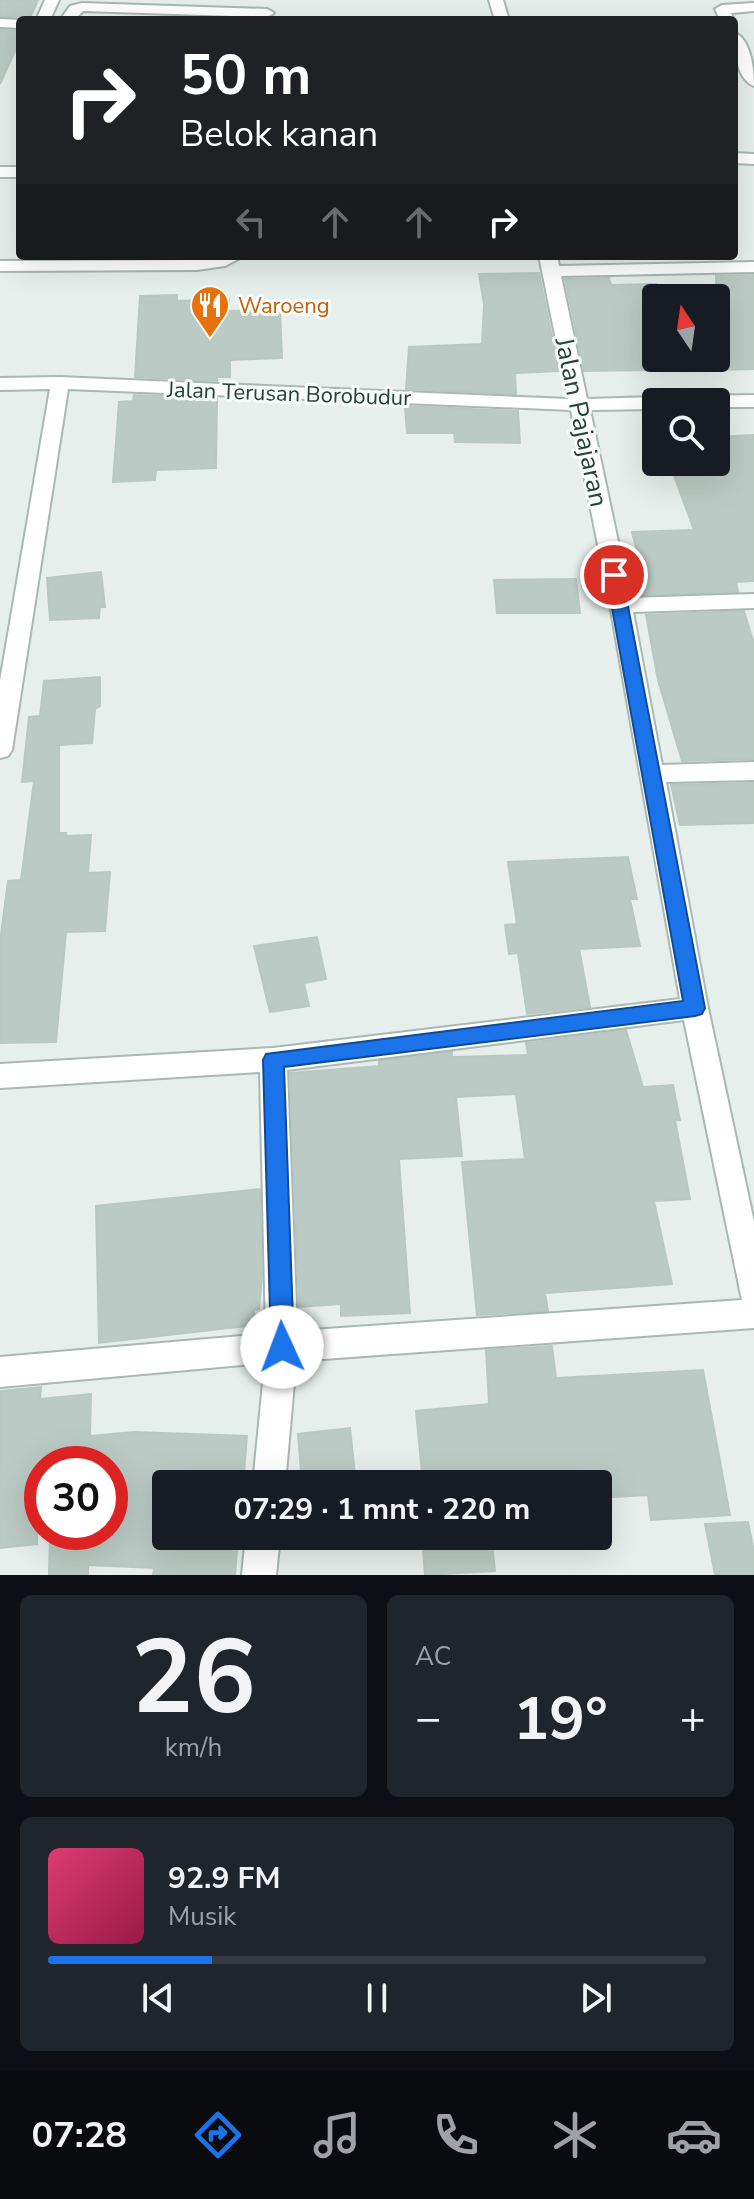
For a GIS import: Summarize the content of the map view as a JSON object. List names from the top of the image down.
{
  "streets": {
    "street": ["Jalan Terusan Borobudur", "Jalan Pajajaran"]
  },
  "crossings": [
    ["Jalan Terusan Borobudur", "Jalan Pajajaran"]
  ],
  "places": {
    "restaurant": ["Waroeng"]
  },
  "north": "top",
  "page": {
    "turn": ["50 m", "Belok kanan"],
    "limit": "30",
    "trip": "07:29 · 1 mnt · 220 m",
    "tile": [
      ["26", "km/h"],
      "AC"
    ],
    "heat": ["−", "19°", "+"],
    "song": ["92.9 FM", "Musik"],
    "tabs": "07:28"
  }
}
